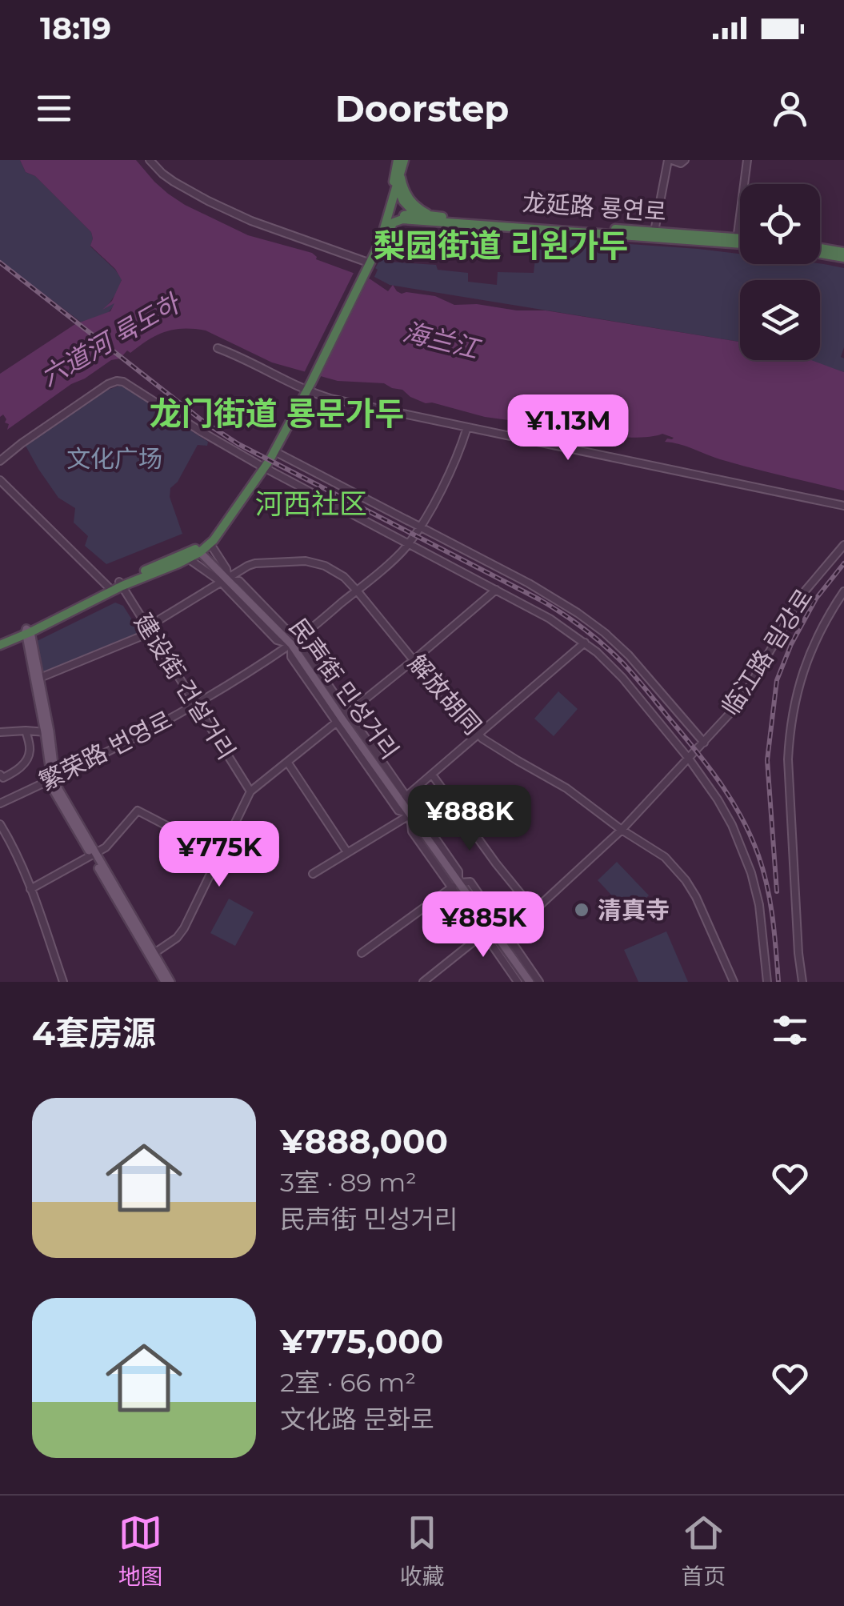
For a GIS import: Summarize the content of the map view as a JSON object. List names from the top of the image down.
{
  "streets": {
    "highway": ["龙延路 룡연로"],
    "main road": ["民声街 민성거리"],
    "street": [
      "临江路 림강로",
      "建设街 건설거리",
      "解放胡同",
      "繁荣路 번영로"
    ]
  },
  "crossings": [
    ["临江路 림강로", "民声街 민성거리"],
    ["临江路 림강로", "解放胡同"],
    ["建设街 건설거리", "解放胡同"],
    ["建设街 건설거리", "繁荣路 번영로"],
    ["民声街 민성거리", "解放胡同"],
    ["民声街 민성거리", "繁荣路 번영로"],
    ["解放胡同", "繁荣路 번영로"]
  ],
  "districts": ["梨园街道 리원가두", "龙门街道 룡문가두", "河西社区"],
  "water": ["六道河 륙도하", "海兰江"],
  "parks": ["文化广场"],
  "places": ["清真寺"],
  "page": {
    "status": "18:19",
    "header": "Doorstep",
    "price": [
      "¥1.13M",
      "¥888K",
      "¥775K",
      "¥885K"
    ],
    "heading": "4套房源",
    "list": [
      {
        "name": "¥888,000",
        "note": "3室 · 89 m² · 民声街 민성거리"
      },
      {
        "name": "¥775,000",
        "note": "2室 · 66 m² · 文化路 문화로"
      }
    ],
    "tabs": ["地图", "收藏", "首页"]
  }
}
